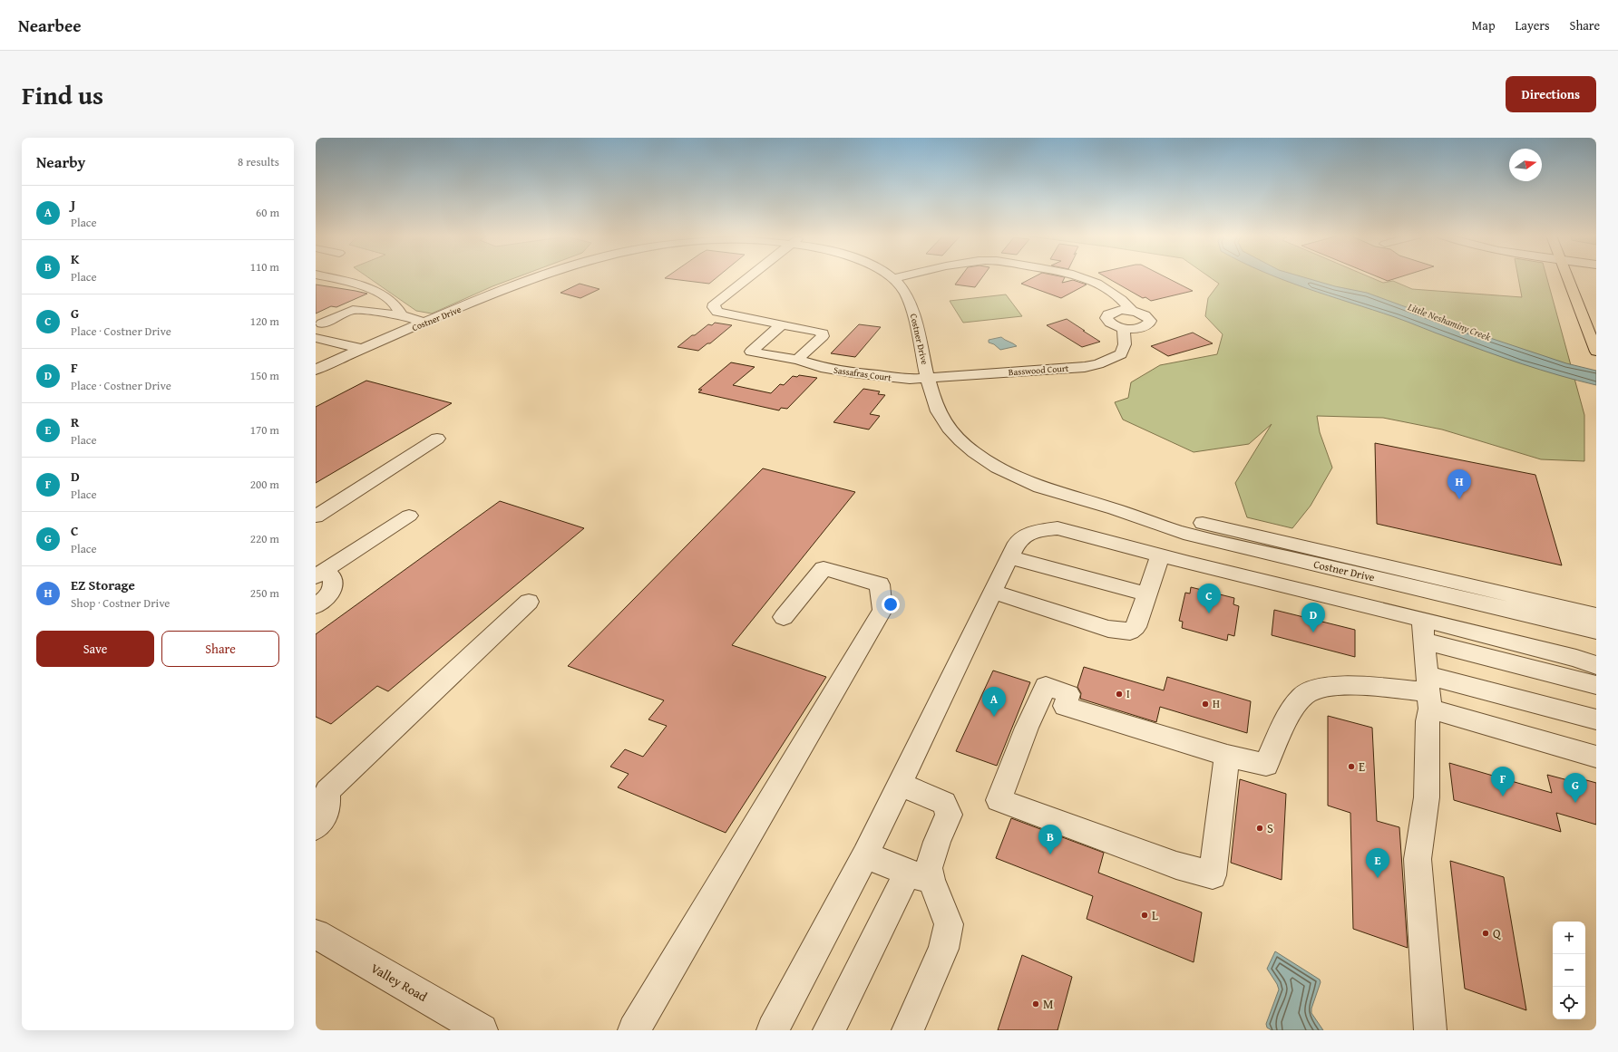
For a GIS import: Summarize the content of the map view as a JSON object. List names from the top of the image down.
{
  "streets": {
    "street": [
      "Costner Drive",
      "Basswood Court",
      "Sassafras Court",
      "Valley Road"
    ]
  },
  "crossings": [
    ["Costner Drive", "Basswood Court"],
    ["Costner Drive", "Sassafras Court"],
    ["Basswood Court", "Sassafras Court"]
  ],
  "water": ["Little Neshaminy Creek"],
  "places": [
    "I",
    "H",
    "E",
    "S",
    "L",
    "Q",
    "M"
  ],
  "north": "right",
  "page": {
    "header": "Nearbee",
    "nav": ["Map", "Layers", "Share"],
    "title": "Find us",
    "buttons": [
      "Directions",
      ["Save", "Share"]
    ],
    "heading": ["Nearby", "8 results"],
    "list": [
      {
        "mark": "A",
        "name": "J",
        "note": "Place",
        "value": "60 m"
      },
      {
        "mark": "B",
        "name": "K",
        "note": "Place",
        "value": "110 m"
      },
      {
        "mark": "C",
        "name": "G",
        "note": "Place · Costner Drive",
        "value": "120 m"
      },
      {
        "mark": "D",
        "name": "F",
        "note": "Place · Costner Drive",
        "value": "150 m"
      },
      {
        "mark": "E",
        "name": "R",
        "note": "Place",
        "value": "170 m"
      },
      {
        "mark": "F",
        "name": "D",
        "note": "Place",
        "value": "200 m"
      },
      {
        "mark": "G",
        "name": "C",
        "note": "Place",
        "value": "220 m"
      },
      {
        "mark": "H",
        "name": "EZ Storage",
        "note": "Shop · Costner Drive",
        "value": "250 m"
      }
    ],
    "pins": [
      "H",
      "C",
      "D",
      "A",
      "F",
      "G",
      "B",
      "E"
    ],
    "map_buttons": ["+", "−"]
  }
}
